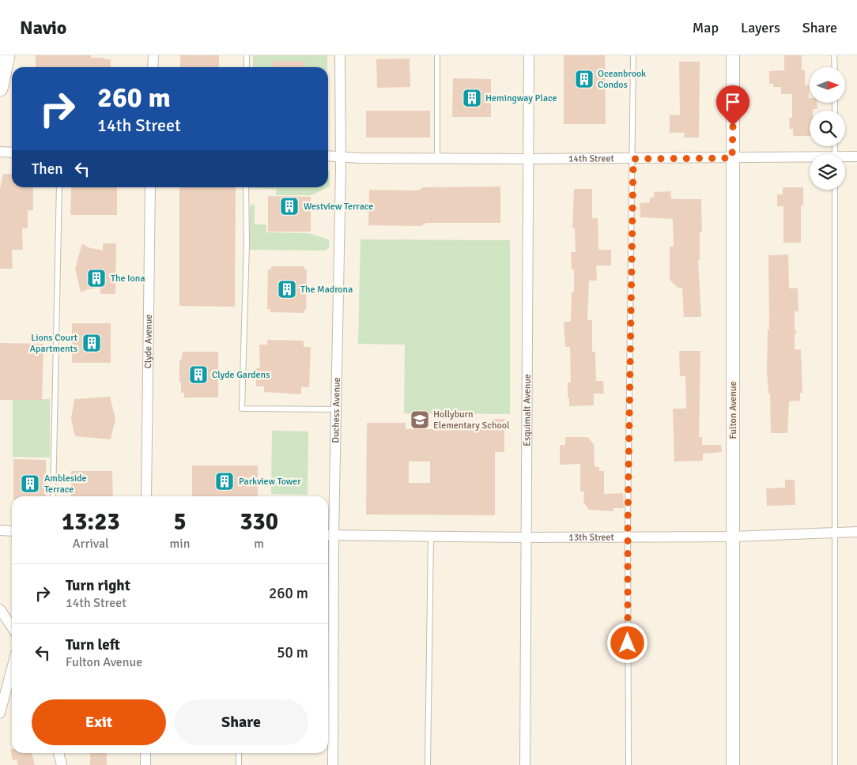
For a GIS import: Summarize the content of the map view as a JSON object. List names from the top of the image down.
{
  "streets": {
    "street": [
      "14th Street",
      "Clyde Avenue",
      "Duchess Avenue",
      "Esquimalt Avenue",
      "Fulton Avenue",
      "13th Street"
    ]
  },
  "crossings": [
    ["14th Street", "Duchess Avenue"],
    ["14th Street", "Esquimalt Avenue"],
    ["14th Street", "Fulton Avenue"],
    ["Duchess Avenue", "13th Street"],
    ["Esquimalt Avenue", "13th Street"],
    ["Fulton Avenue", "13th Street"]
  ],
  "places": {
    "building": [
      "Oceanbrook Condos",
      "Hemingway Place",
      "Westview Terrace",
      "The Iona",
      "The Madrona",
      "Lions Court Apartments",
      "Clyde Gardens",
      "Parkview Tower",
      "Ambleside Terrace"
    ],
    "school or university": ["Hollyburn Elementary School"]
  },
  "north": "right",
  "page": {
    "header": "Navio",
    "nav": ["Map", "Layers", "Share"],
    "turn": ["260 m", "14th Street"],
    "then": "Then",
    "eta": [
      "13:23",
      "Arrival",
      "5",
      "min",
      "330",
      "m"
    ],
    "list": [
      {
        "name": "Turn right",
        "note": "14th Street",
        "value": "260 m"
      },
      {
        "name": "Turn left",
        "note": "Fulton Avenue",
        "value": "50 m"
      }
    ],
    "buttons": ["Exit", "Share"]
  }
}
